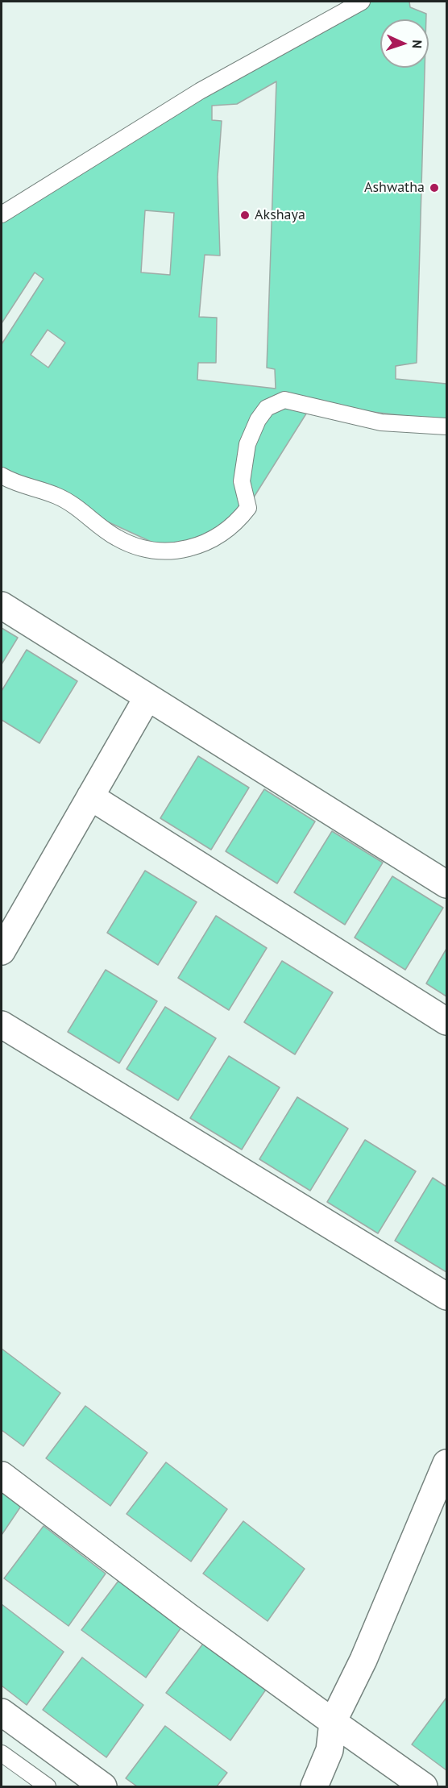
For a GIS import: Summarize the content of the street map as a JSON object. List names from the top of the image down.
{
  "places": ["Ashwatha", "Akshaya"],
  "north": "right"
}
